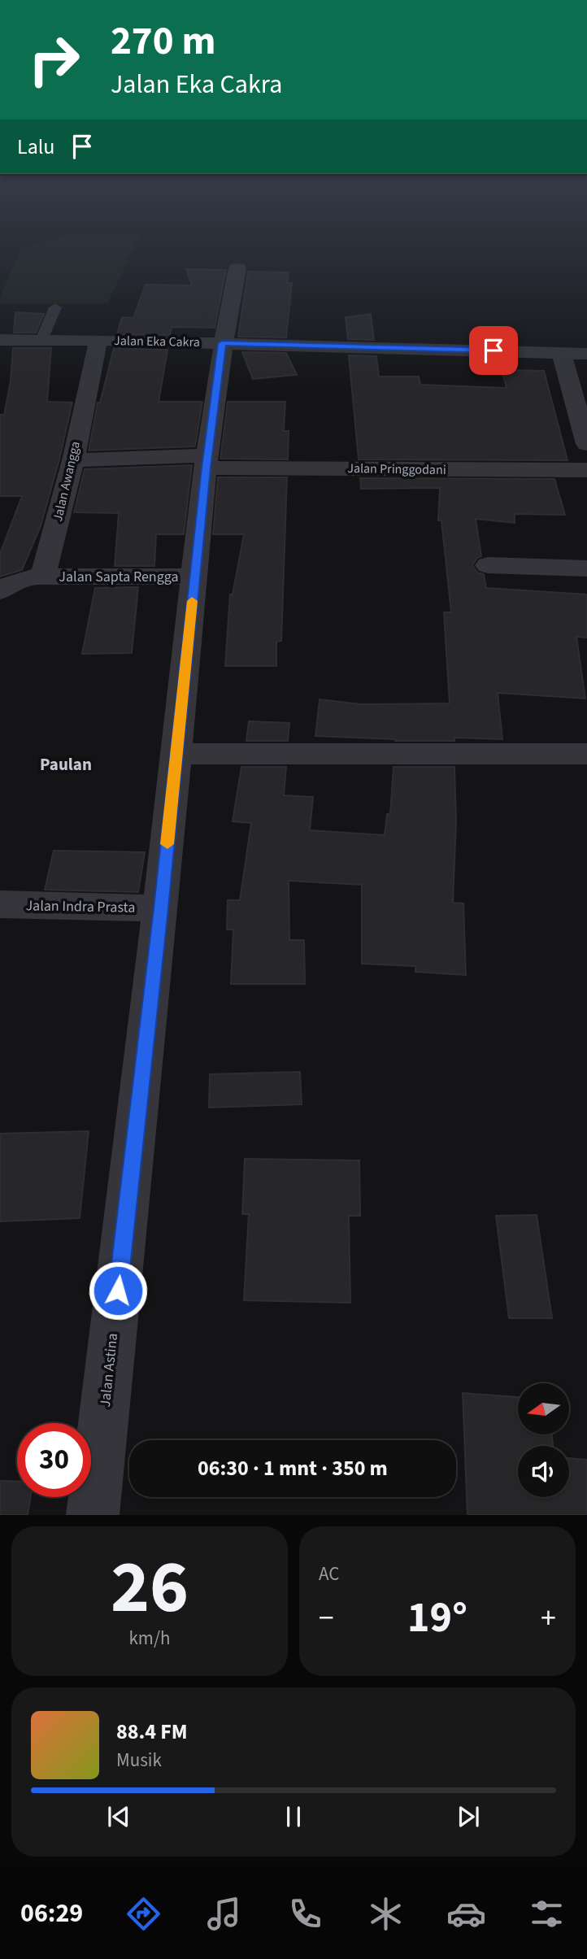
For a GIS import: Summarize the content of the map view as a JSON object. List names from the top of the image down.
{
  "streets": {
    "street": [
      "Jalan Eka Cakra",
      "Jalan Pringgodani",
      "Jalan Awangga",
      "Jalan Sapta Rengga",
      "Jalan Indra Prasta",
      "Jalan Astina"
    ]
  },
  "crossings": [
    ["Jalan Eka Cakra", "Jalan Awangga"],
    ["Jalan Eka Cakra", "Jalan Astina"],
    ["Jalan Pringgodani", "Jalan Awangga"],
    ["Jalan Pringgodani", "Jalan Astina"],
    ["Jalan Awangga", "Jalan Sapta Rengga"],
    ["Jalan Sapta Rengga", "Jalan Astina"],
    ["Jalan Indra Prasta", "Jalan Astina"]
  ],
  "districts": ["Paulan"],
  "north": "left",
  "page": {
    "turn": ["270 m", "Jalan Eka Cakra"],
    "then": "Lalu",
    "limit": "30",
    "trip": "06:30 · 1 mnt · 350 m",
    "tile": [
      ["26", "km/h"],
      "AC"
    ],
    "heat": ["−", "19°", "+"],
    "song": ["88.4 FM", "Musik"],
    "tabs": "06:29"
  }
}
